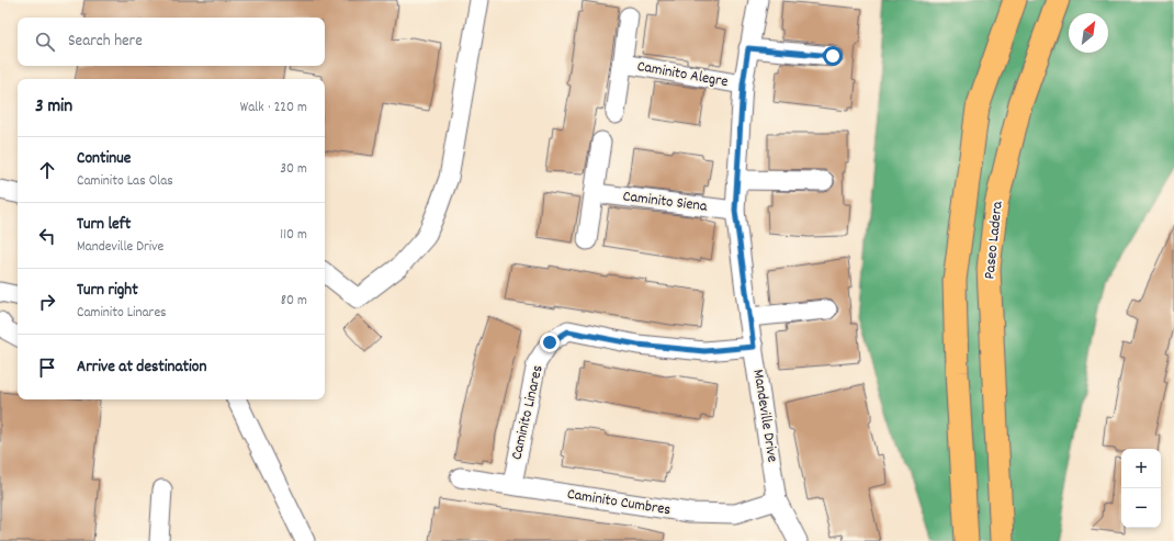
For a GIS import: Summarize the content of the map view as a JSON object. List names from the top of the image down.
{
  "streets": {
    "main road": ["Paseo Ladera"],
    "street": [
      "Caminito Alegre",
      "Caminito Siena",
      "Caminito Linares",
      "Mandeville Drive",
      "Caminito Cumbres"
    ]
  },
  "crossings": [
    ["Caminito Alegre", "Mandeville Drive"],
    ["Caminito Siena", "Mandeville Drive"],
    ["Caminito Linares", "Mandeville Drive"],
    ["Caminito Linares", "Caminito Cumbres"],
    ["Mandeville Drive", "Caminito Cumbres"]
  ],
  "north": "top right",
  "page": {
    "search": "Search here",
    "heading": ["3 min", "Walk · 220 m"],
    "list": [
      ["Continue", "Caminito Las Olas", "30 m"],
      ["Turn left", "Mandeville Drive", "110 m"],
      ["Turn right", "Caminito Linares", "80 m"],
      "Arrive at destination"
    ],
    "map_buttons": ["+", "−"]
  }
}
